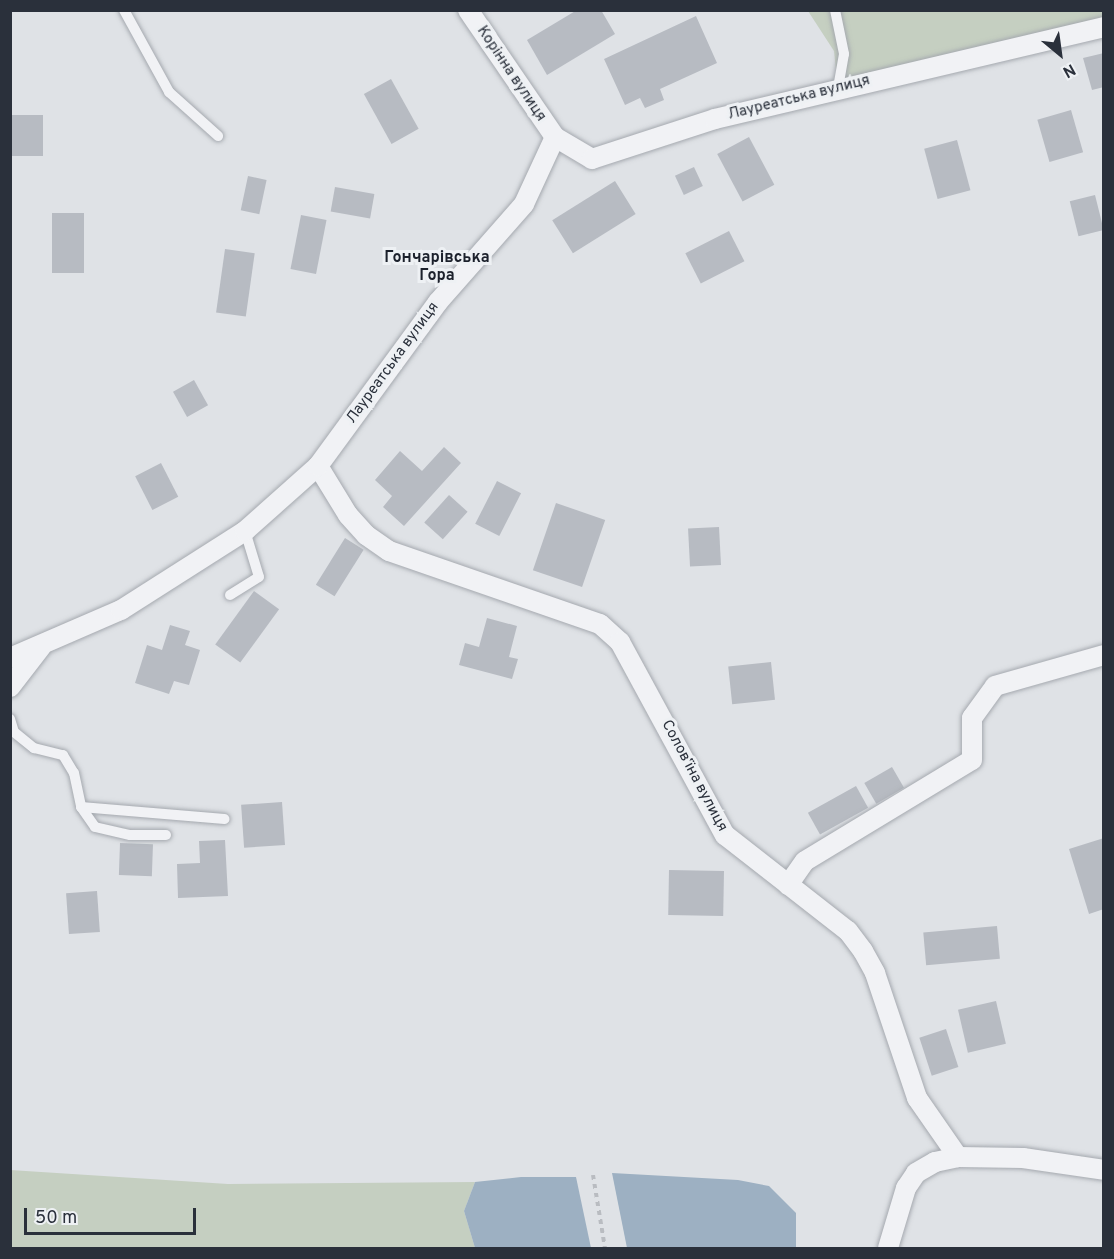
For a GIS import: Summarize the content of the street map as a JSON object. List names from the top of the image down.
{
  "streets": {
    "street": ["Корінна вулиця", "Лауреатська вулиця", "Соловʼїна вулиця"]
  },
  "crossings": [
    ["Корінна вулиця", "Лауреатська вулиця"],
    ["Лауреатська вулиця", "Соловʼїна вулиця"]
  ],
  "districts": ["Гончарівська Гора"],
  "scale_bar": "50 m",
  "north": "bottom right"
}
